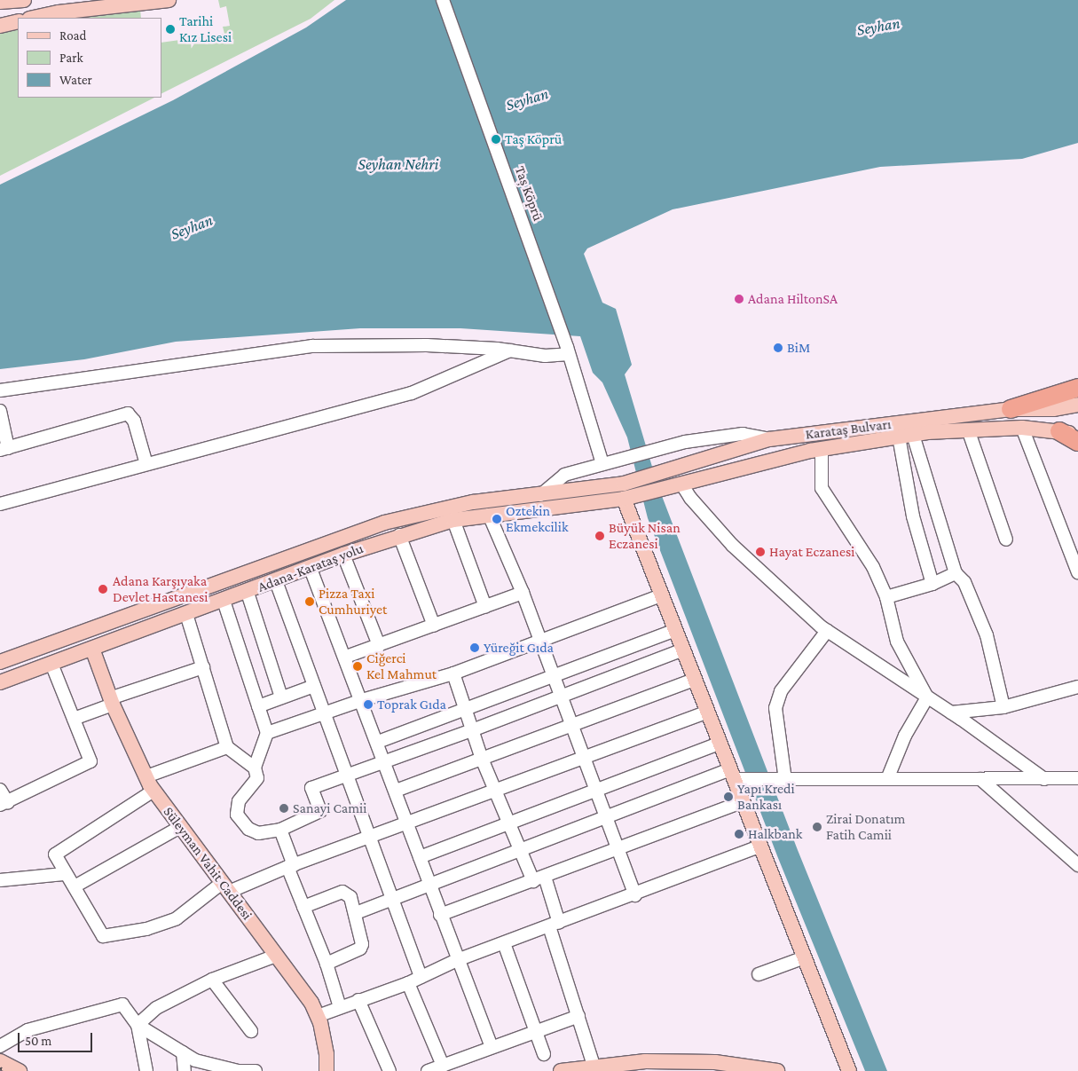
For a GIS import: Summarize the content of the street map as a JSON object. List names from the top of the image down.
{
  "streets": {
    "main road": ["Karataş Bulvarı", "Adana-Karataş yolu", "Süleyman Vahit Caddesi"],
    "street": ["Taș Köprü"]
  },
  "crossings": [
    ["Karataş Bulvarı", "Adana-Karataş yolu"],
    ["Adana-Karataş yolu", "Süleyman Vahit Caddesi"]
  ],
  "water": ["Seyhan", "Seyhan Nehri"],
  "places": [
    "Tarihi Kız Lisesi",
    "Taş Köprü",
    "Adana HiltonSA",
    "BiM",
    "Oztekin Ekmekcilik",
    "Büyük Nisan Eczanesi",
    "Hayat Eczanesi",
    "Adana Karşıyaka Devlet Hastanesi",
    "Pizza Taxi Cumhuriyet",
    "Yüreğit Gıda",
    "Ciğerci Kel Mahmut",
    "Toprak Gıda",
    "Yapı Kredi Bankası",
    "Sanayi Camii",
    "Zirai Donatım Fatih Camii",
    "Halkbank"
  ],
  "legend": ["Road", "Park", "Water"],
  "scale_bar": "50 m"
}
